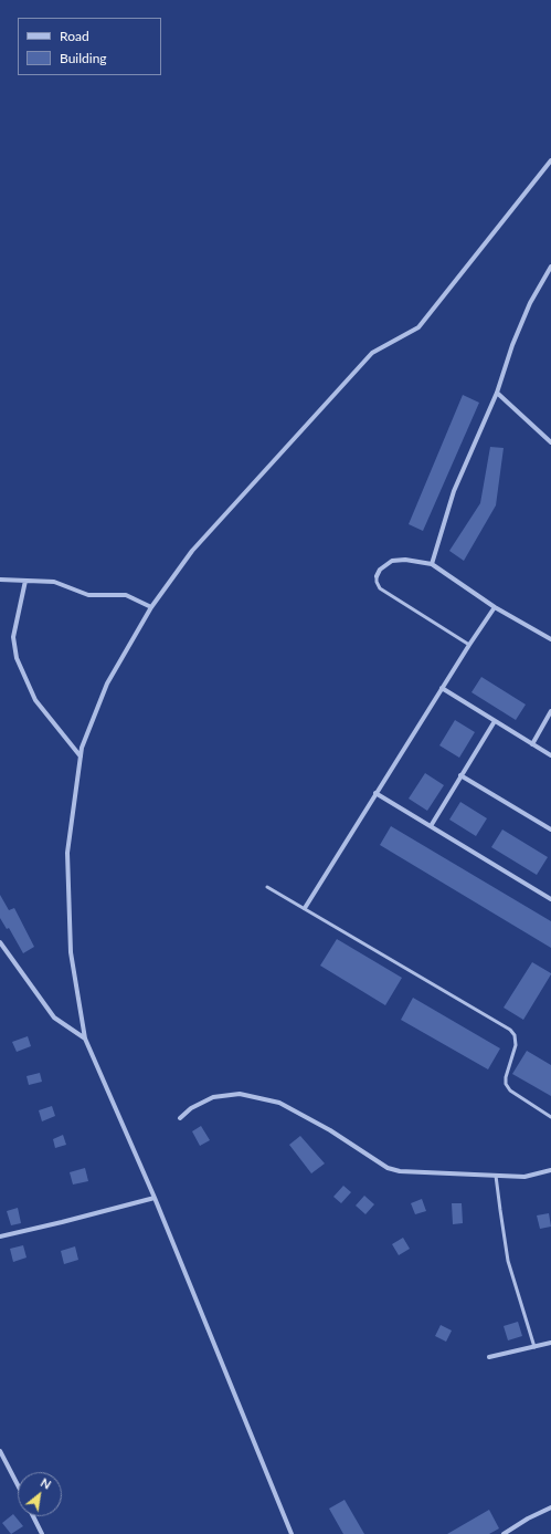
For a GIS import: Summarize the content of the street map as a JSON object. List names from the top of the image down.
{
  "legend": ["Road", "Building"],
  "north": "top right"
}
